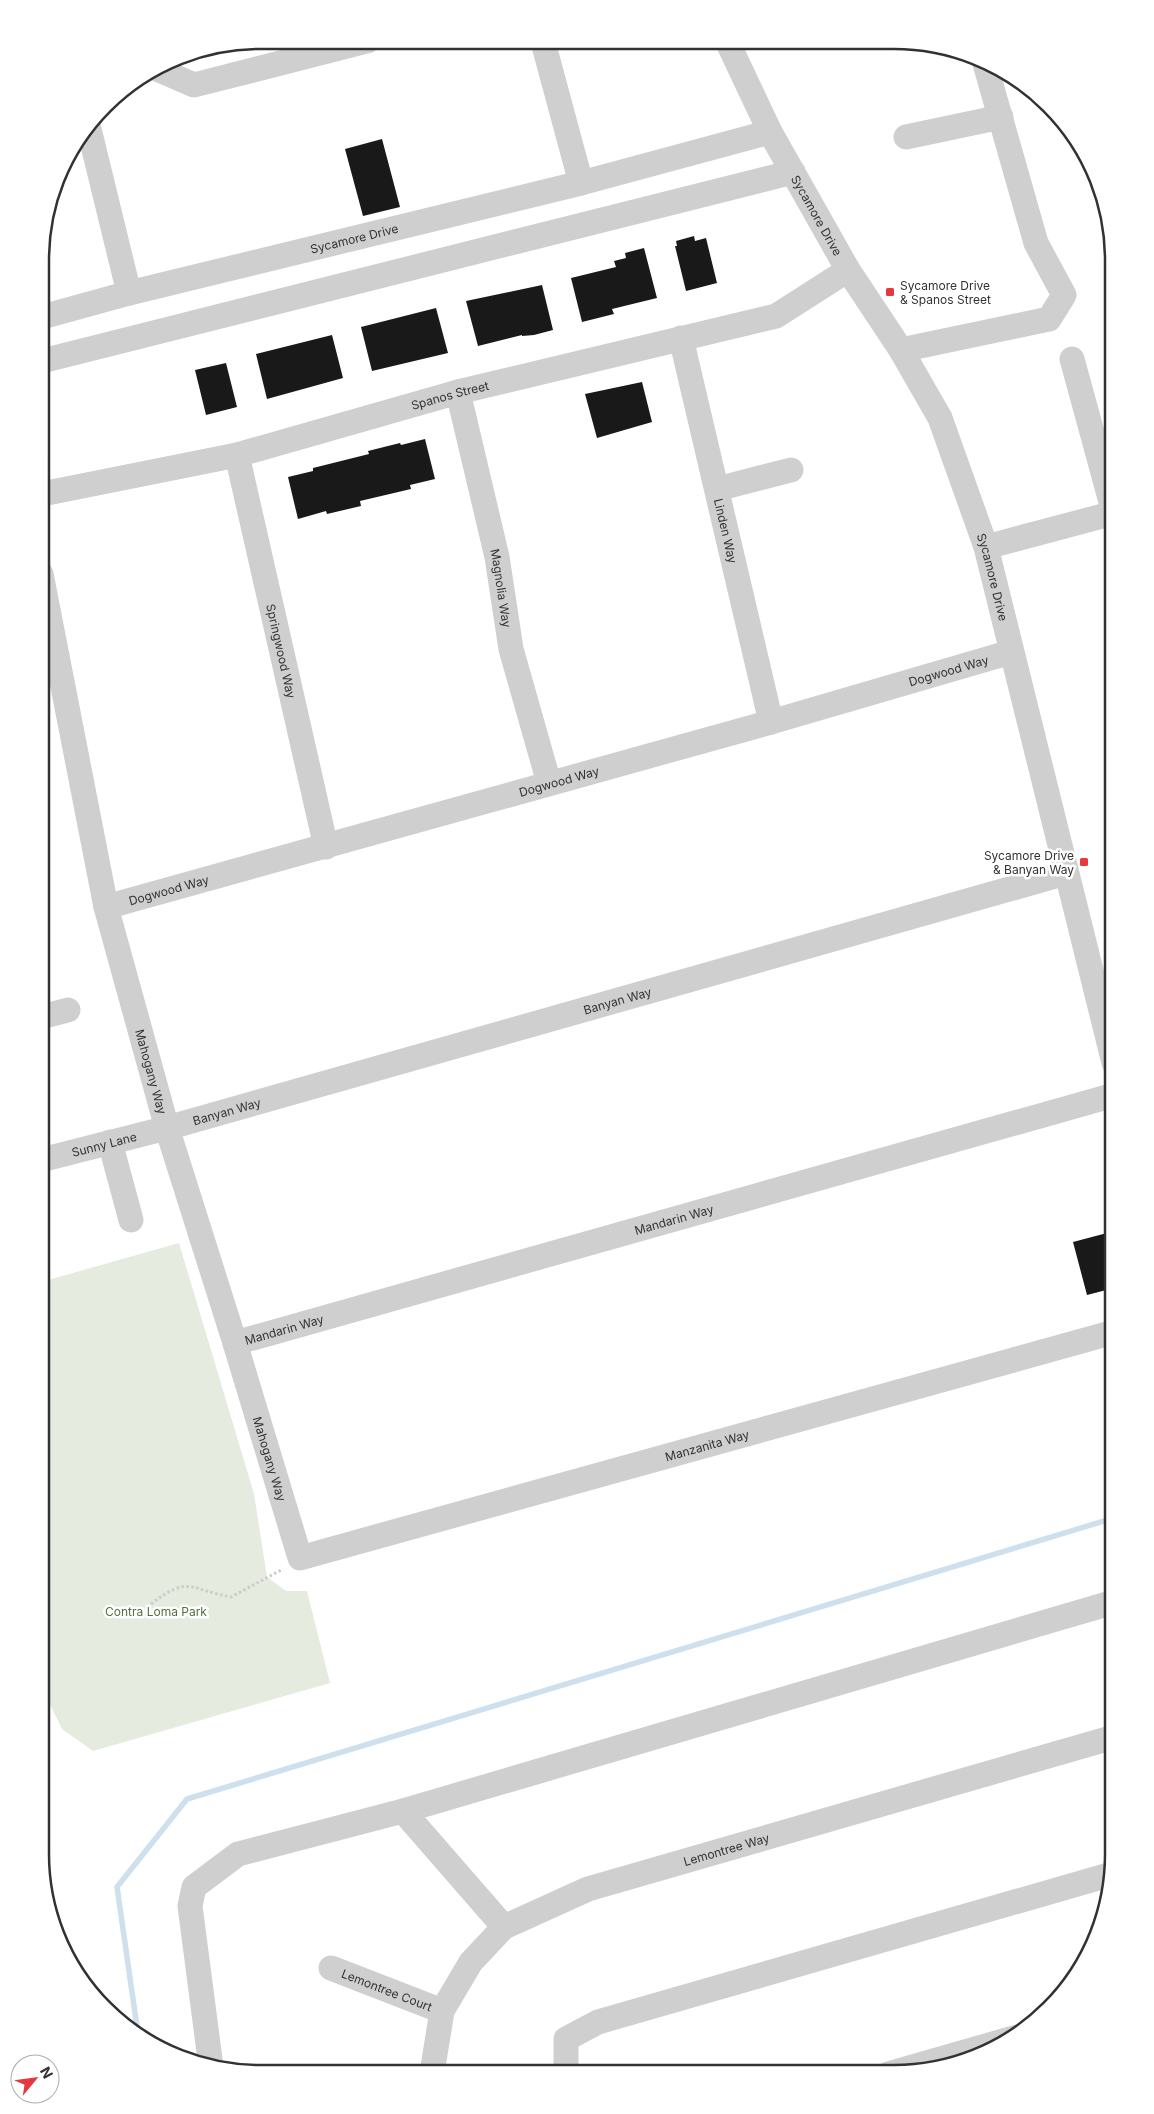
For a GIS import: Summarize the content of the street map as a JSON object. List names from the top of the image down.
{
  "streets": {
    "street": [
      "Sycamore Drive",
      "Spanos Street",
      "Linden Way",
      "Magnolia Way",
      "Springwood Way",
      "Dogwood Way",
      "Banyan Way",
      "Mahogany Way",
      "Sunny Lane",
      "Mandarin Way",
      "Manzanita Way",
      "Lemontree Way",
      "Lemontree Court"
    ]
  },
  "crossings": [
    ["Sycamore Drive", "Spanos Street"],
    ["Sycamore Drive", "Dogwood Way"],
    ["Sycamore Drive", "Banyan Way"],
    ["Spanos Street", "Linden Way"],
    ["Spanos Street", "Magnolia Way"],
    ["Spanos Street", "Springwood Way"],
    ["Linden Way", "Dogwood Way"],
    ["Magnolia Way", "Dogwood Way"],
    ["Springwood Way", "Dogwood Way"],
    ["Dogwood Way", "Mahogany Way"],
    ["Banyan Way", "Mahogany Way"],
    ["Banyan Way", "Sunny Lane"],
    ["Mahogany Way", "Sunny Lane"],
    ["Mahogany Way", "Mandarin Way"],
    ["Mahogany Way", "Manzanita Way"],
    ["Lemontree Way", "Lemontree Court"]
  ],
  "parks": ["Contra Loma Park"],
  "places": {
    "transit": ["Sycamore Drive & Spanos Street", "Sycamore Drive & Banyan Way"]
  },
  "north": "top right"
}
